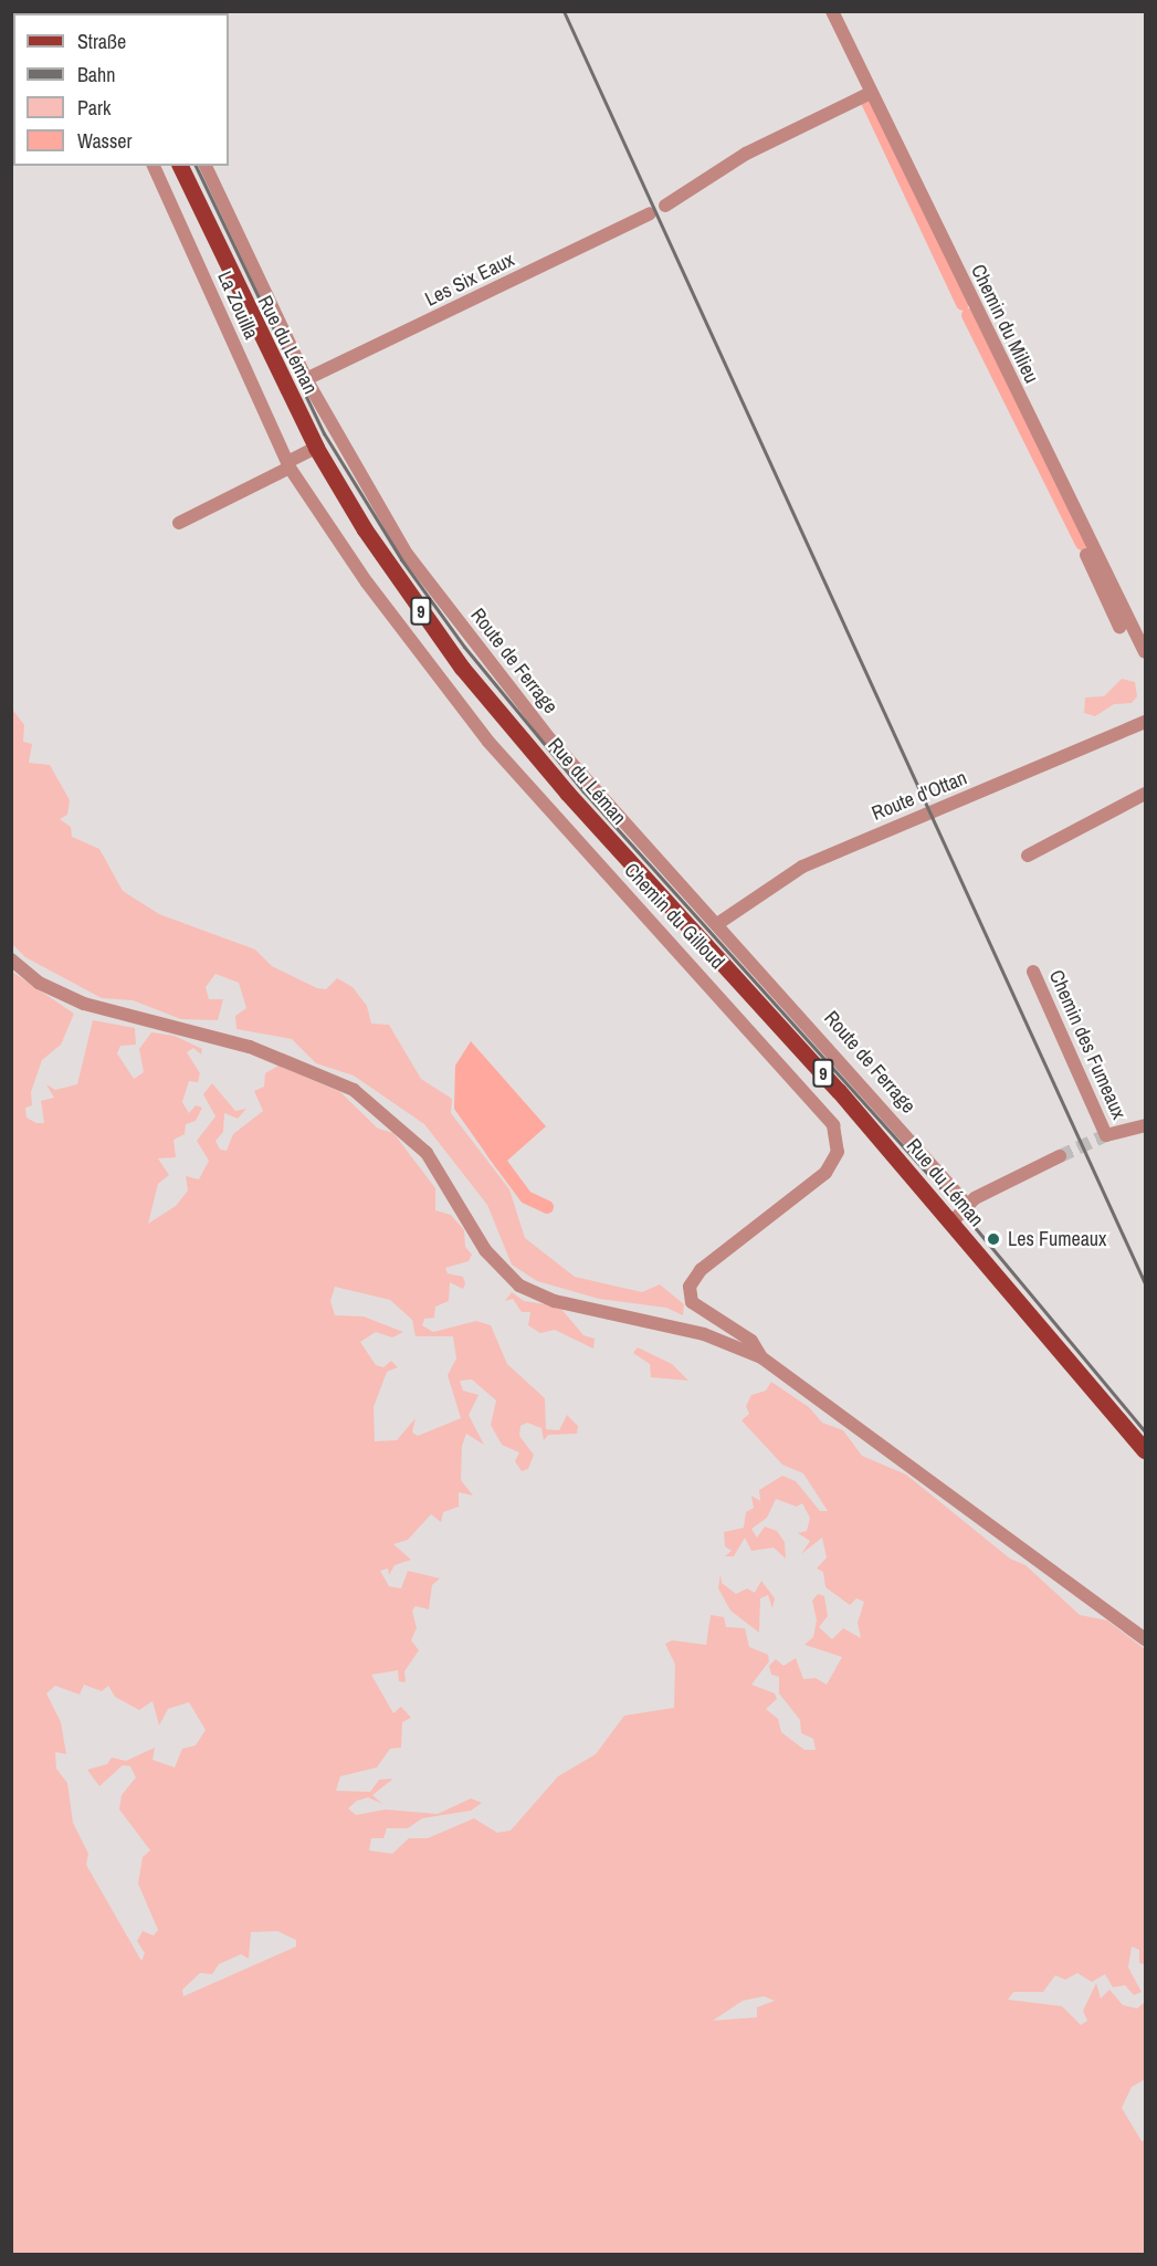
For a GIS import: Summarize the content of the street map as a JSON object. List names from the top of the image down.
{
  "streets": {
    "main road": ["Rue du Léman", "9"],
    "street": [
      "Les Six Eaux",
      "La Zouilla",
      "Chemin du Milieu",
      "Route de Ferrage",
      "Route d'Ottan",
      "Chemin du Gilloud",
      "Chemin des Fumeaux"
    ]
  },
  "crossings": [
    ["Les Six Eaux", "Route de Ferrage"],
    ["La Zouilla", "Chemin du Gilloud"],
    ["Route de Ferrage", "Route d'Ottan"]
  ],
  "places": ["Les Fumeaux"],
  "legend": [
    "Straße",
    "Bahn",
    "Park",
    "Wasser"
  ]
}
